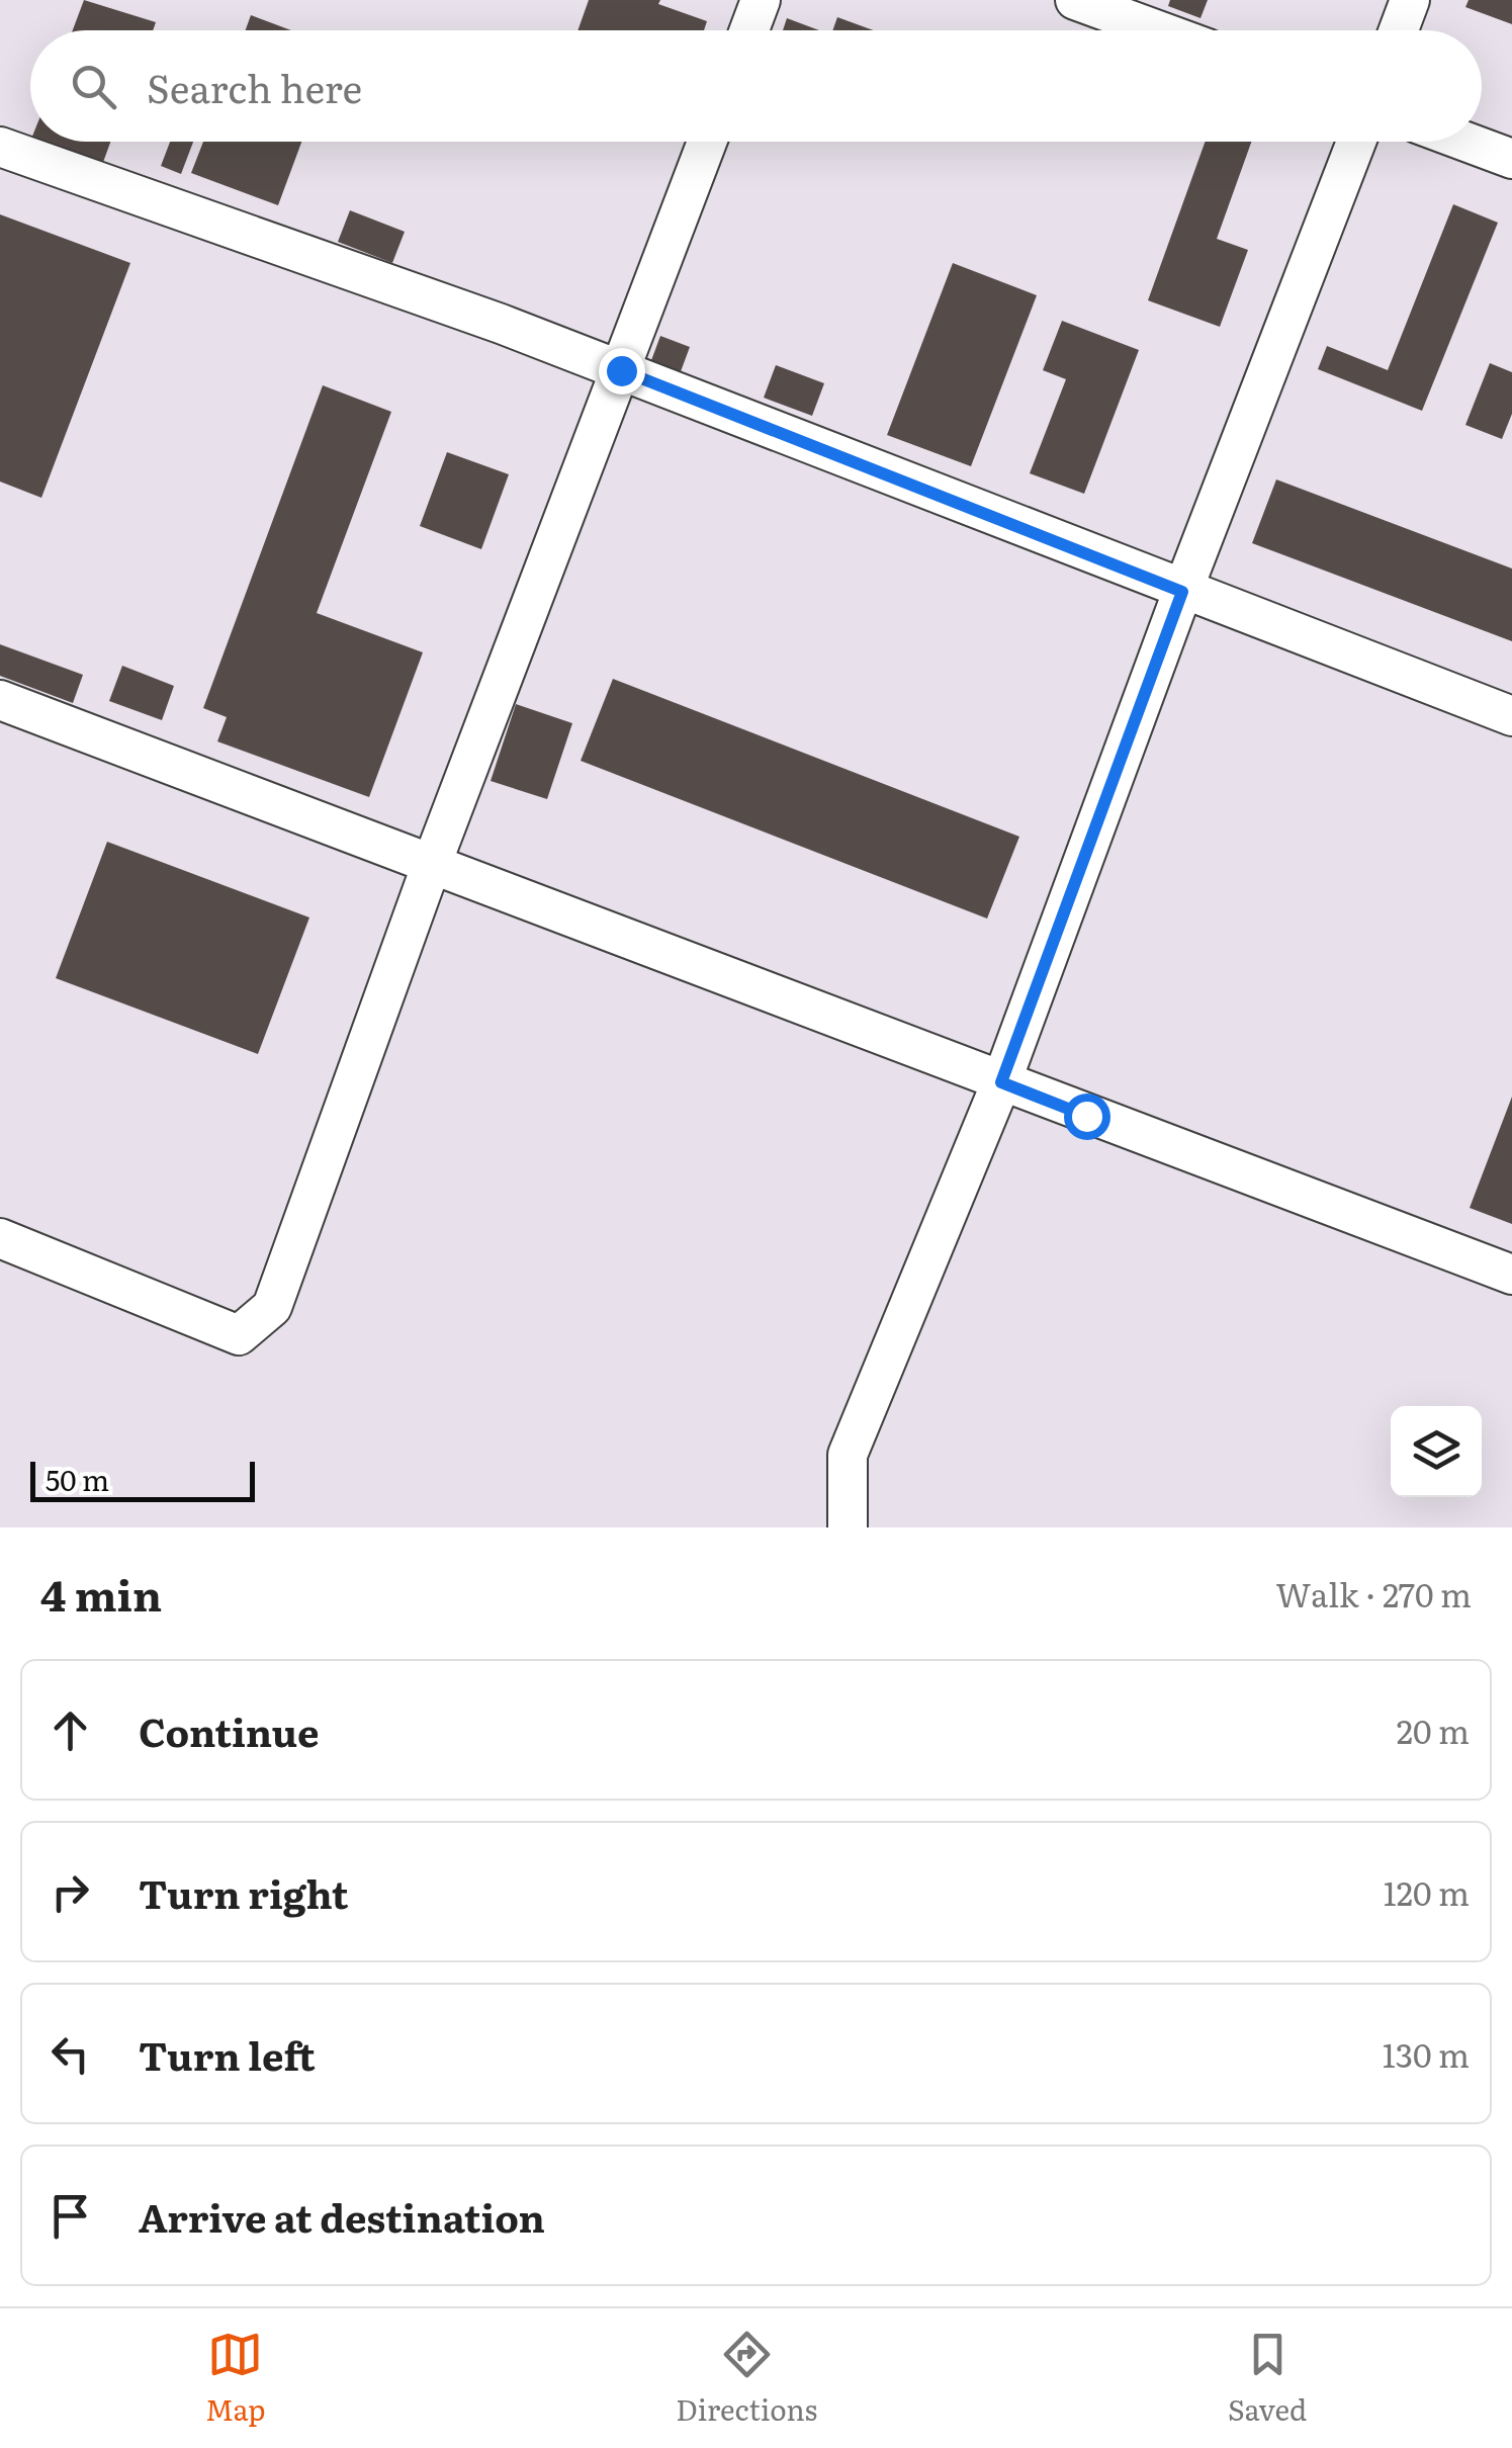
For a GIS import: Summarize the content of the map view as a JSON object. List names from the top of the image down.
{
  "scale_bar": "50 m",
  "page": {
    "search": "Search here",
    "scale": "50 m",
    "heading": ["4 min", "Walk · 270 m"],
    "list": [
      ["Continue", "20 m"],
      ["Turn right", "120 m"],
      ["Turn left", "130 m"],
      "Arrive at destination"
    ],
    "nav": ["Map", "Directions", "Saved"]
  }
}
